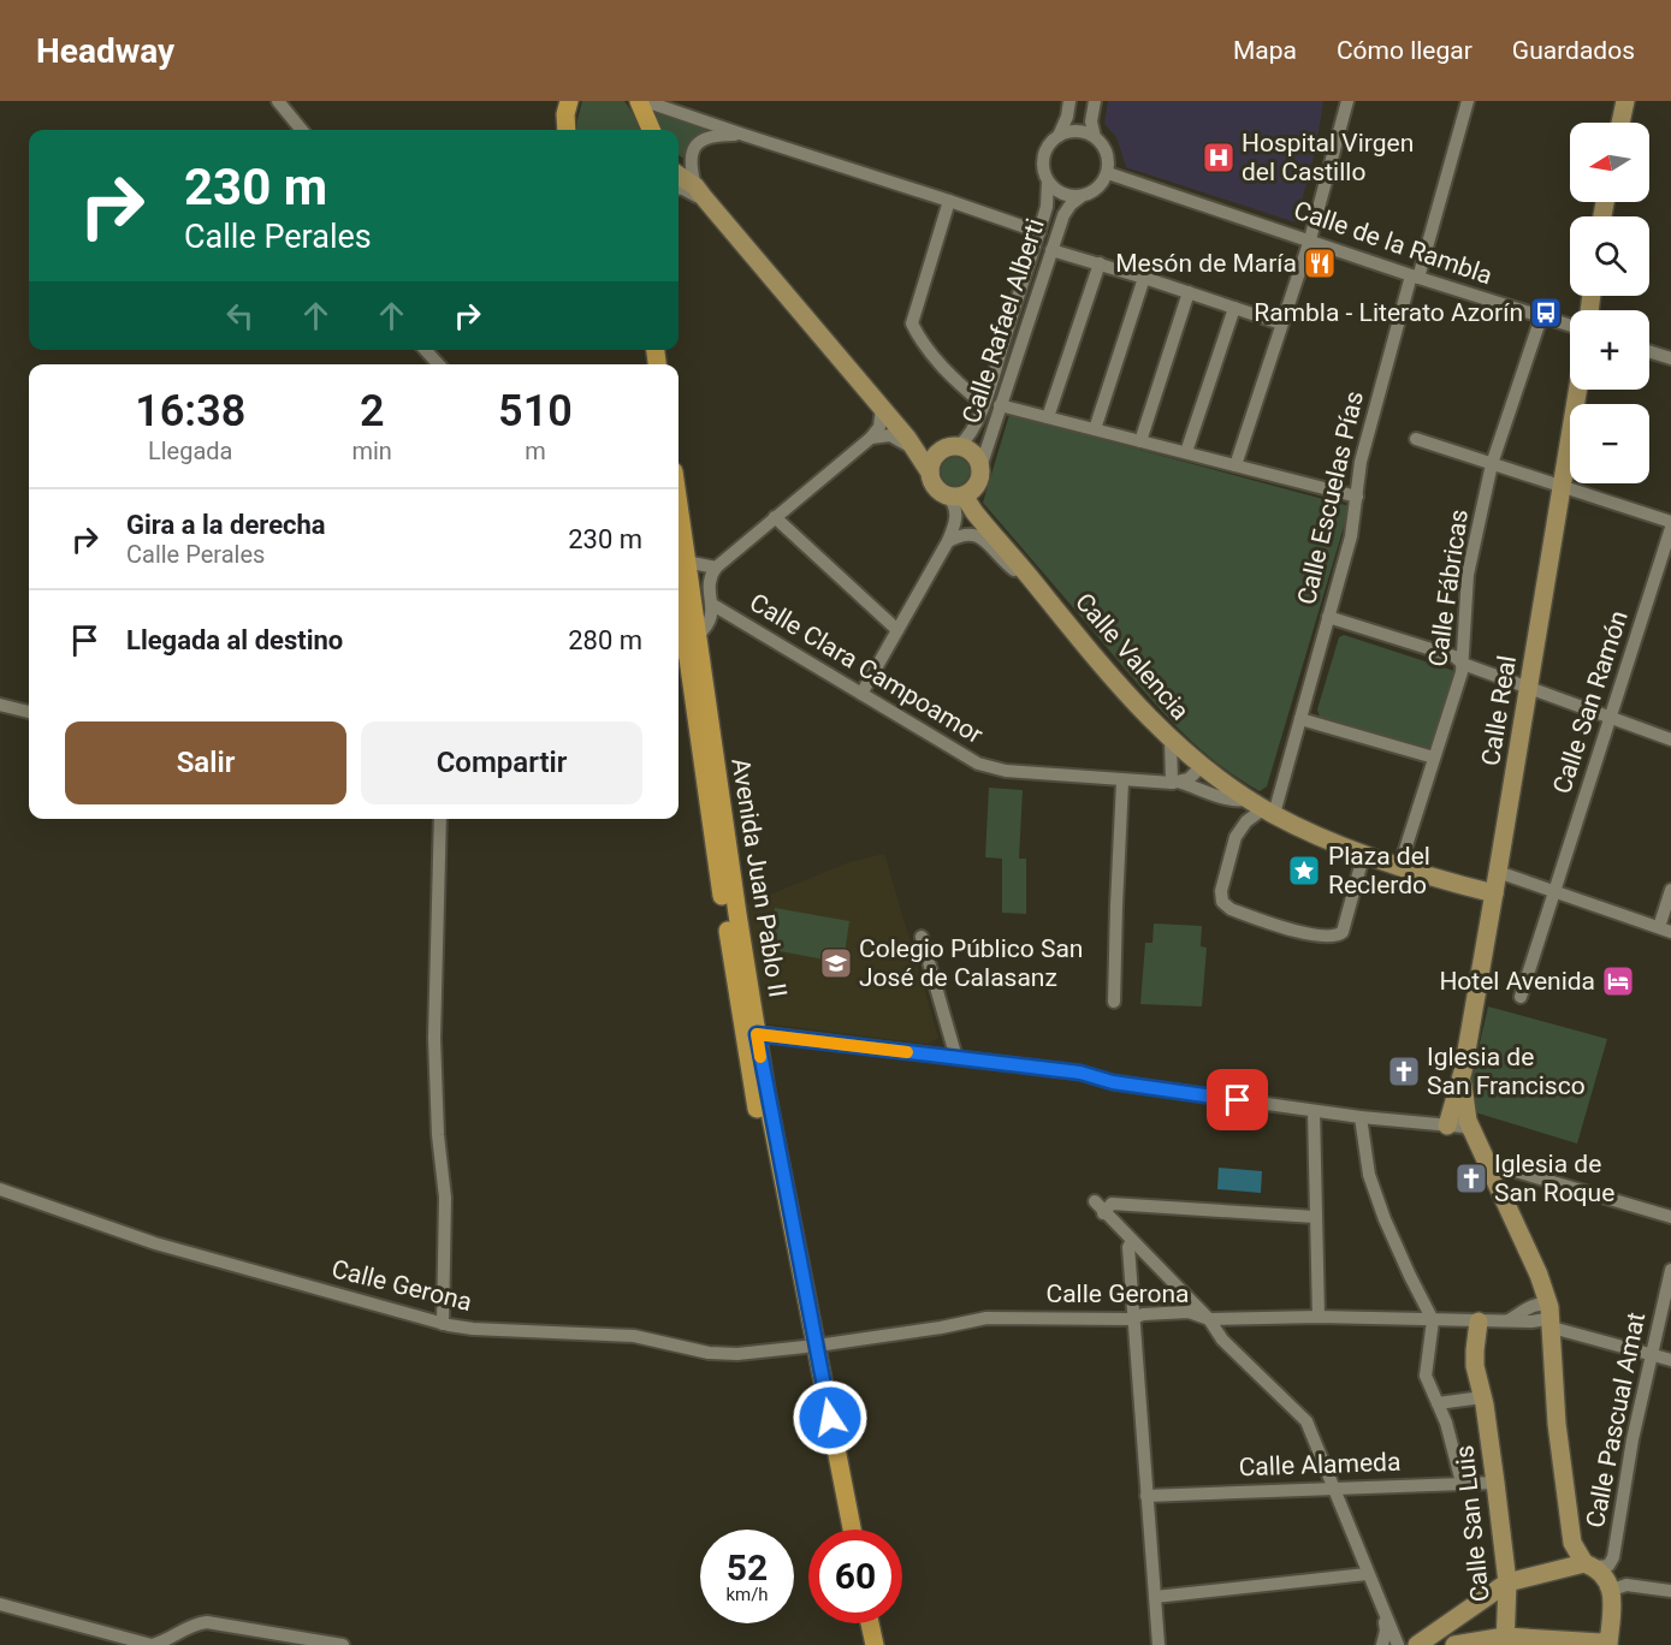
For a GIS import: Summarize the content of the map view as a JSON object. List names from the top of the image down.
{
  "streets": {
    "main road": [
      "Calle Valencia",
      "Calle Real",
      "Avenida Juan Pablo II",
      "Calle San Luis"
    ],
    "street": [
      "Calle de la Rambla",
      "Calle Rafael Alberti",
      "Calle Escuelas Pías",
      "Calle Fábricas",
      "Calle Clara Campoamor",
      "Calle San Ramón",
      "Calle Gerona",
      "Calle Pascual Amat",
      "Calle Alameda"
    ]
  },
  "crossings": [
    ["Calle de la Rambla", "Calle Rafael Alberti"],
    ["Calle de la Rambla", "Calle Escuelas Pías"],
    ["Calle de la Rambla", "Calle Fábricas"],
    ["Calle Rafael Alberti", "Calle Valencia"],
    ["Calle Escuelas Pías", "Calle Valencia"],
    ["Calle Escuelas Pías", "Calle Clara Campoamor"],
    ["Calle Fábricas", "Calle Valencia"],
    ["Calle Valencia", "Calle Clara Campoamor"],
    ["Calle Valencia", "Calle Real"],
    ["Avenida Juan Pablo II", "Calle Gerona"],
    ["Calle Gerona", "Calle San Luis"],
    ["Calle Alameda", "Calle San Luis"]
  ],
  "places": {
    "hospital": ["Hospital Virgen del Castillo"],
    "restaurant": ["Mesón de María"],
    "bus stop": ["Rambla - Literato Azorín"],
    "place": ["Plaza del Reclerdo"],
    "school or university": ["Colegio Público San José de Calasanz"],
    "hotel": ["Hotel Avenida"],
    "church": ["Iglesia de San Francisco", "Iglesia de San Roque"]
  },
  "north": "left",
  "page": {
    "header": "Headway",
    "nav": ["Mapa", "Cómo llegar", "Guardados"],
    "map_buttons": ["+", "−"],
    "turn": ["230 m", "Calle Perales"],
    "eta": [
      "16:38",
      "Llegada",
      "2",
      "min",
      "510",
      "m"
    ],
    "list": [
      {
        "name": "Gira a la derecha",
        "note": "Calle Perales",
        "value": "230 m"
      },
      {
        "name": "Llegada al destino",
        "value": "280 m"
      }
    ],
    "buttons": ["Salir", "Compartir"],
    "speed": "52 km/h",
    "limit": "60"
  }
}
